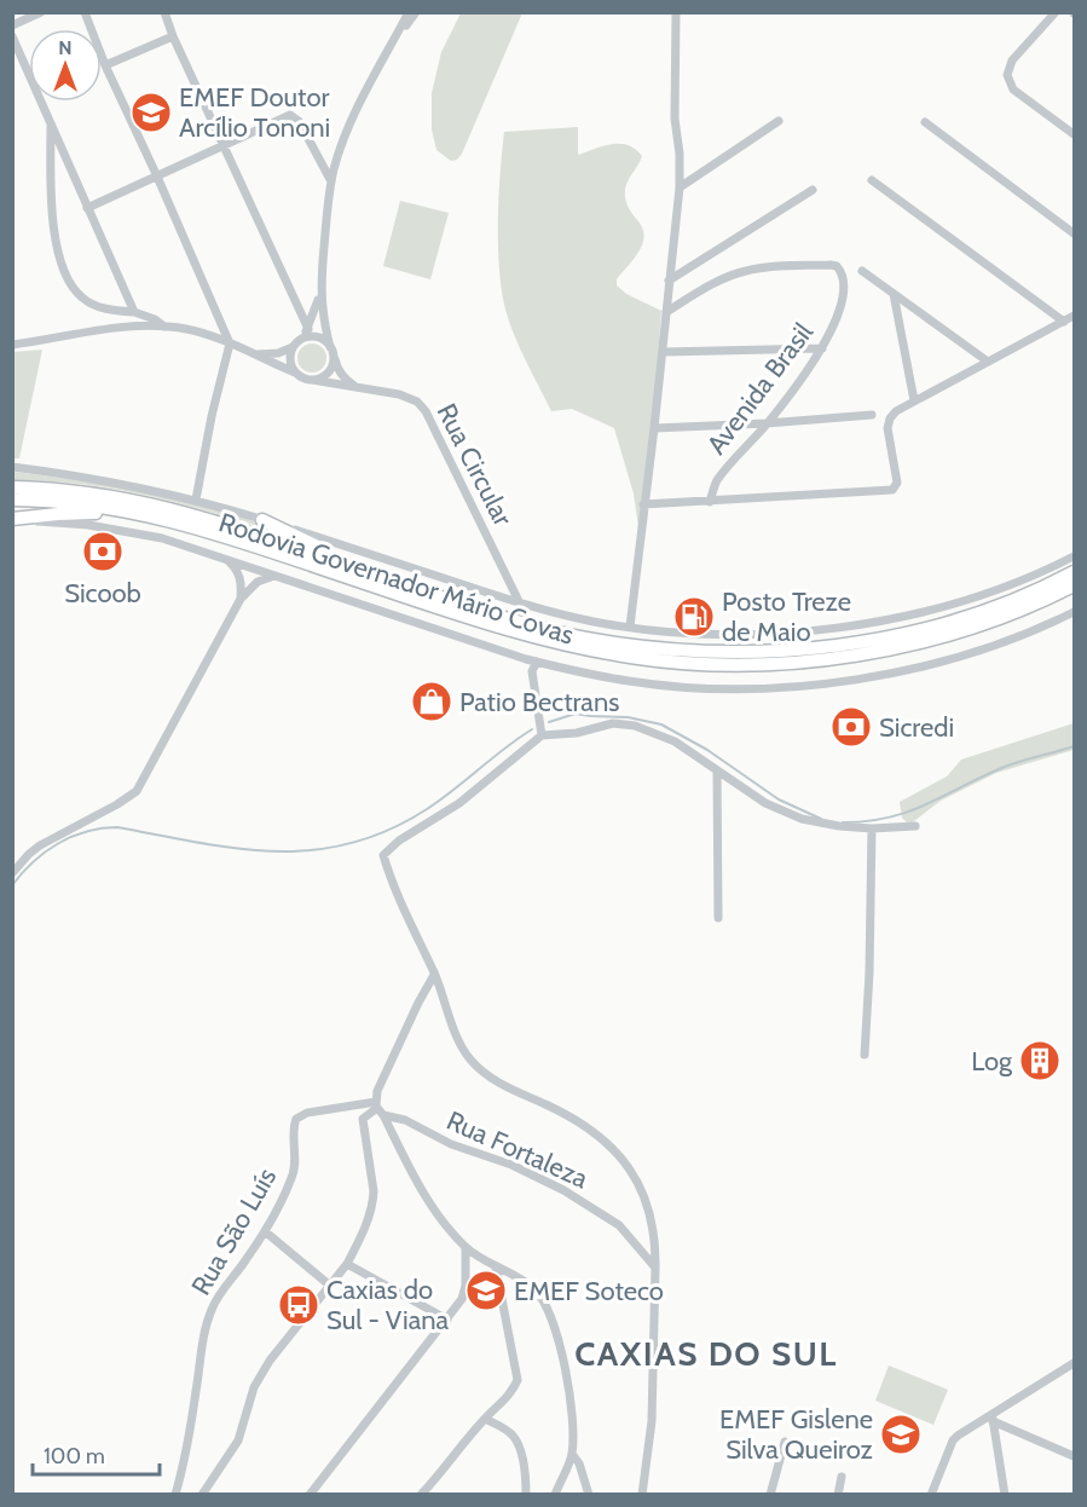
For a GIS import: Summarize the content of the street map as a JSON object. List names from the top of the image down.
{
  "streets": {
    "highway": ["Rodovia Governador Mário Covas"],
    "street": [
      "Avenida Brasil",
      "Rua Circular",
      "Rua Fortaleza",
      "Rua São Luís"
    ]
  },
  "crossings": [
    ["Rua Fortaleza", "Rua São Luís"]
  ],
  "districts": ["CAXIAS DO SUL"],
  "places": {
    "school or university": ["EMEF Doutor Arcílio Tononi", "EMEF Soteco", "EMEF Gislene Silva Queiroz"],
    "bank": ["Sicoob", "Sicredi"],
    "fuel station": ["Posto Treze de Maio"],
    "shop": ["Patio Bectrans"],
    "building": ["Log"],
    "bus stop": ["Caxias do Sul - Viana"]
  },
  "scale_bar": "100 m",
  "north": "top"
}
